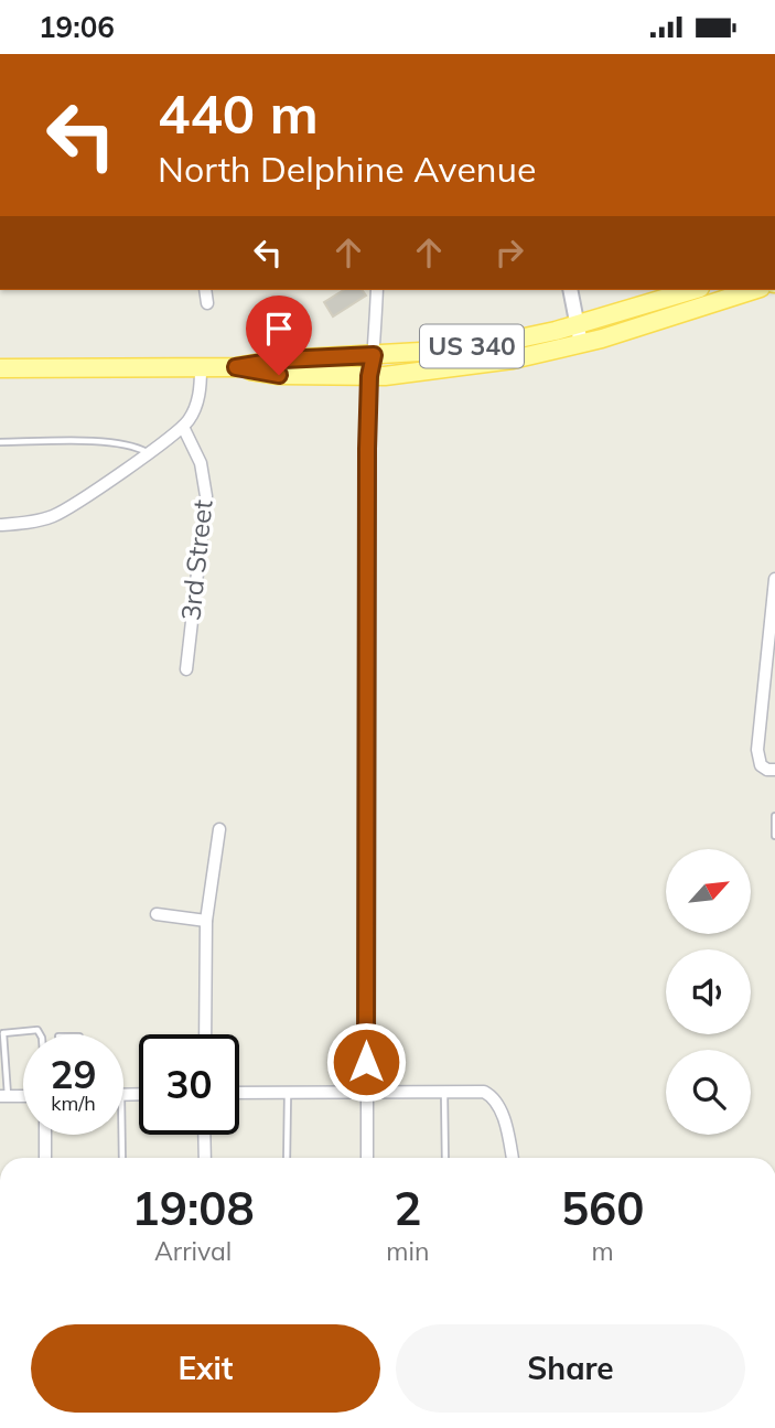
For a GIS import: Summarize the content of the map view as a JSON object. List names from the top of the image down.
{
  "streets": {
    "main road": ["US 340"],
    "street": ["3rd Street"]
  },
  "north": "top right",
  "page": {
    "status": "19:06",
    "turn": ["440 m", "North Delphine Avenue"],
    "speed": "29 km/h",
    "limit": "30",
    "eta": [
      "19:08",
      "Arrival",
      "2",
      "min",
      "560",
      "m"
    ],
    "buttons": ["Exit", "Share"]
  }
}
